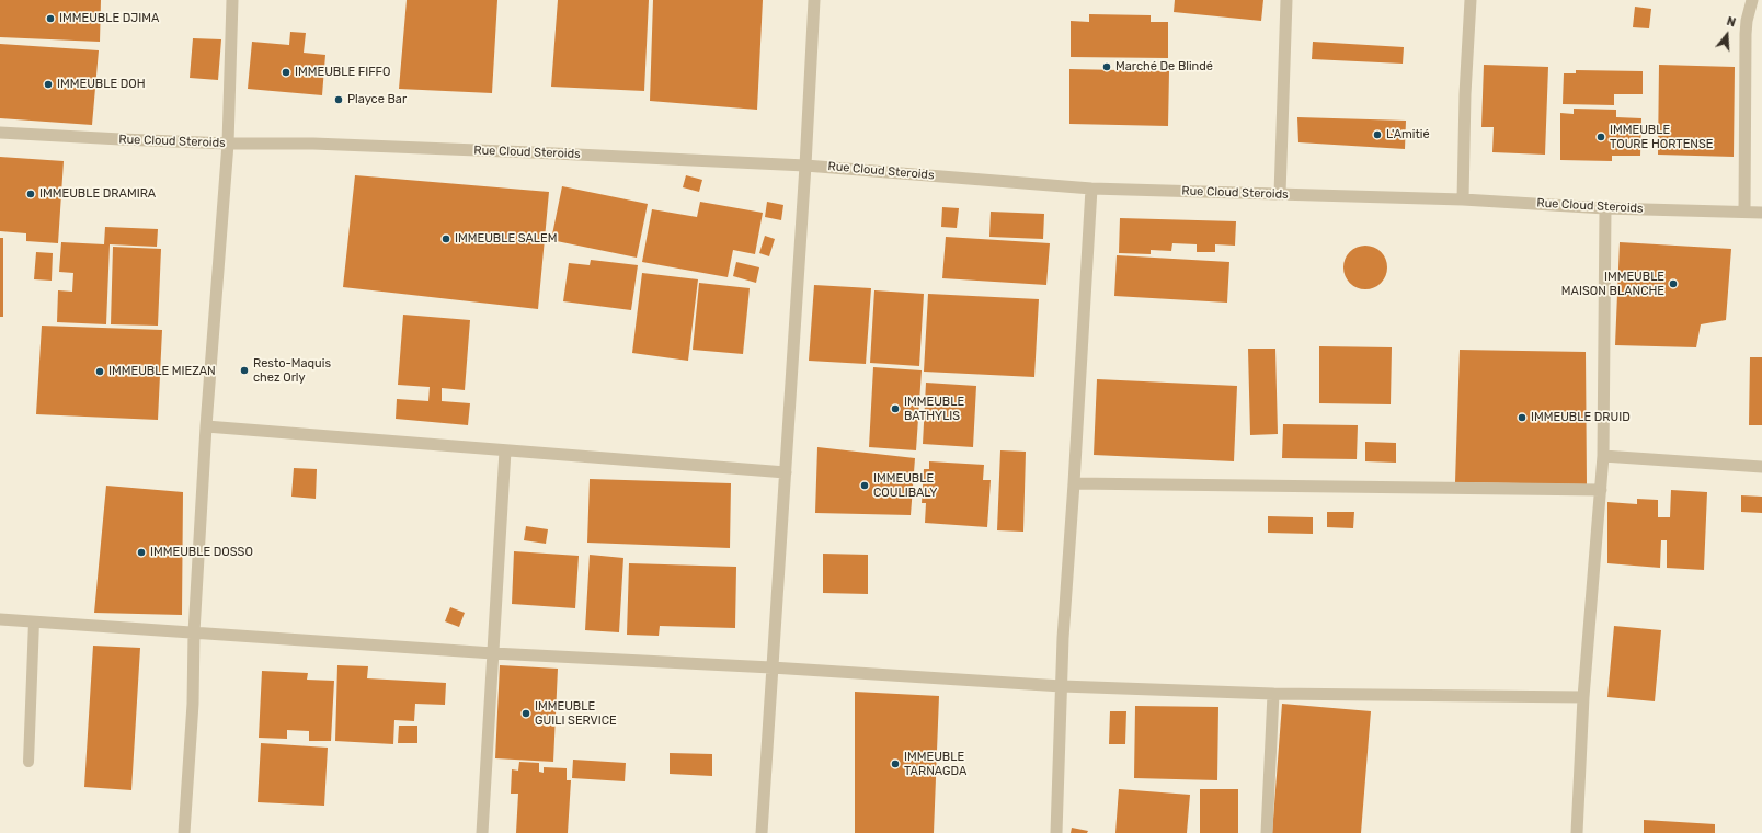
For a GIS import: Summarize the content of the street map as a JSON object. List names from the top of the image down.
{
  "streets": {
    "street": ["Rue Cloud Steroids"]
  },
  "places": [
    "IMMEUBLE DJIMA",
    "Marché De Blindé",
    "IMMEUBLE FIFFO",
    "IMMEUBLE DOH",
    "Playce Bar",
    "L'Amitié",
    "IMMEUBLE TOURE HORTENSE",
    "IMMEUBLE DRAMIRA",
    "IMMEUBLE SALEM",
    "IMMEUBLE MAISON BLANCHE",
    "Resto-Maquis chez Orly",
    "IMMEUBLE MIEZAN",
    "IMMEUBLE BATHYLIS",
    "IMMEUBLE DRUID",
    "IMMEUBLE COULIBALY",
    "IMMEUBLE DOSSO",
    "IMMEUBLE GUILI SERVICE",
    "IMMEUBLE TARNAGDA"
  ],
  "north": "top"
}
